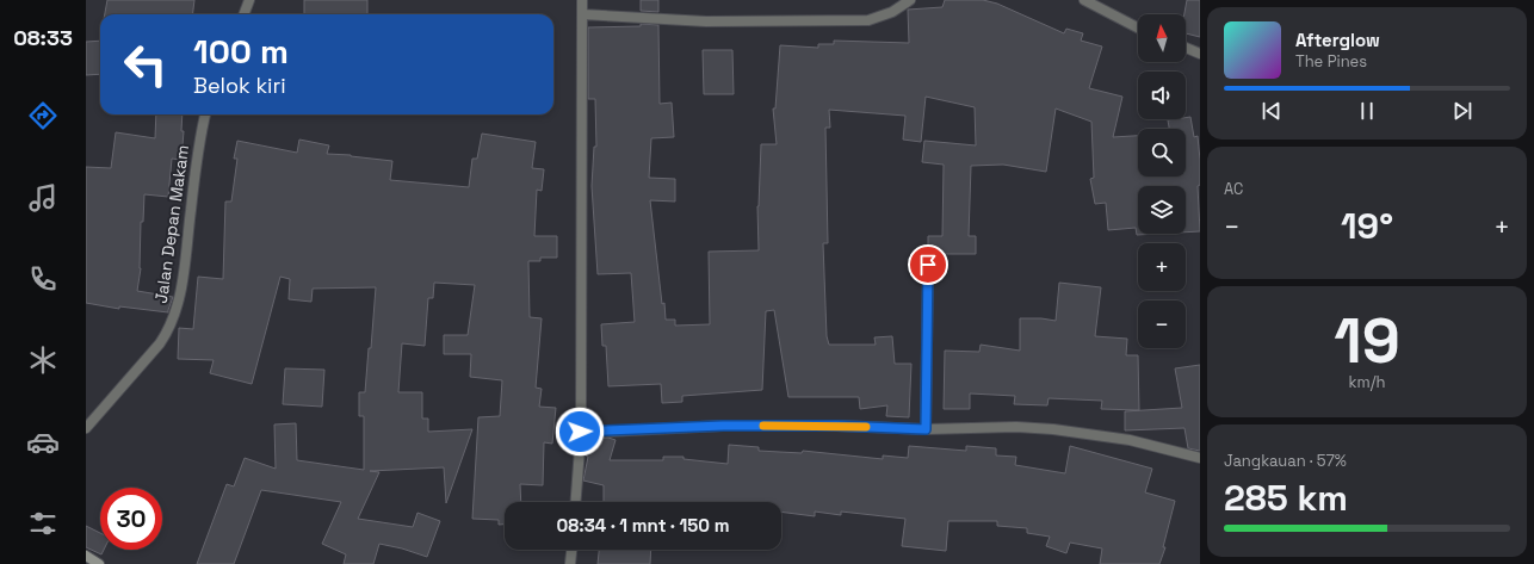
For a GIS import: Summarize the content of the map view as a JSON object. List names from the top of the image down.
{
  "streets": {
    "street": ["Jalan Depan Makam"]
  },
  "north": "top",
  "page": {
    "tabs": "08:33",
    "map_buttons": ["+", "−"],
    "turn": ["100 m", "Belok kiri"],
    "song": ["Afterglow", "The Pines"],
    "tile": [
      "AC",
      ["19", "km/h"],
      ["Jangkauan · 57%", "285 km"]
    ],
    "heat": ["−", "19°", "+"],
    "limit": "30",
    "trip": "08:34 · 1 mnt · 150 m"
  }
}
